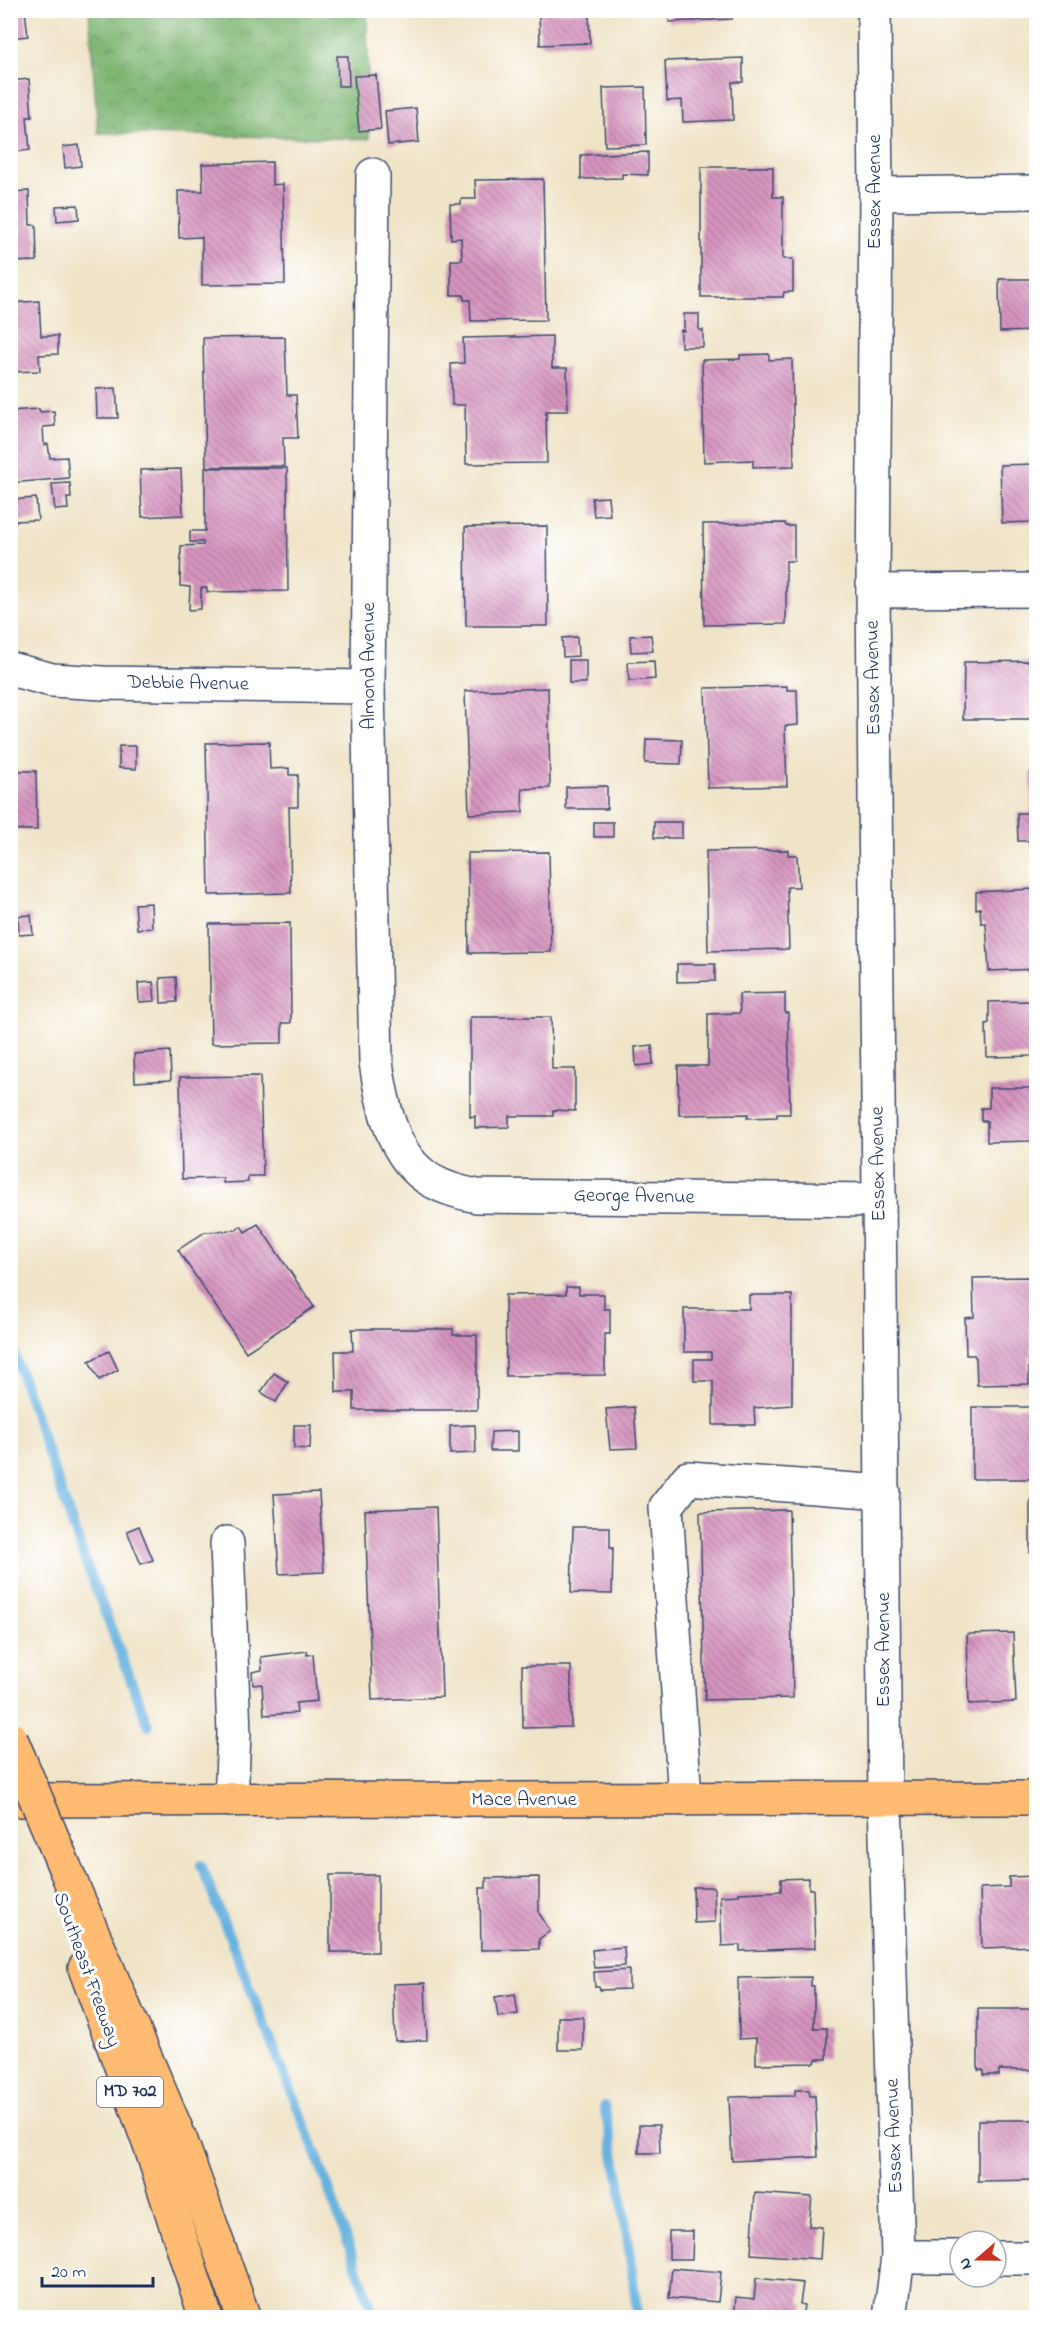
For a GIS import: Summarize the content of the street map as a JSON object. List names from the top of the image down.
{
  "streets": {
    "main road": ["Mace Avenue", "Southeast Freeway", "MD 702"],
    "street": [
      "Essex Avenue",
      "Almond Avenue",
      "Debbie Avenue",
      "George Avenue"
    ]
  },
  "crossings": [
    ["Essex Avenue", "George Avenue"],
    ["Essex Avenue", "Mace Avenue"],
    ["Almond Avenue", "Debbie Avenue"],
    ["Almond Avenue", "George Avenue"]
  ],
  "scale_bar": "20 m",
  "north": "left"
}
